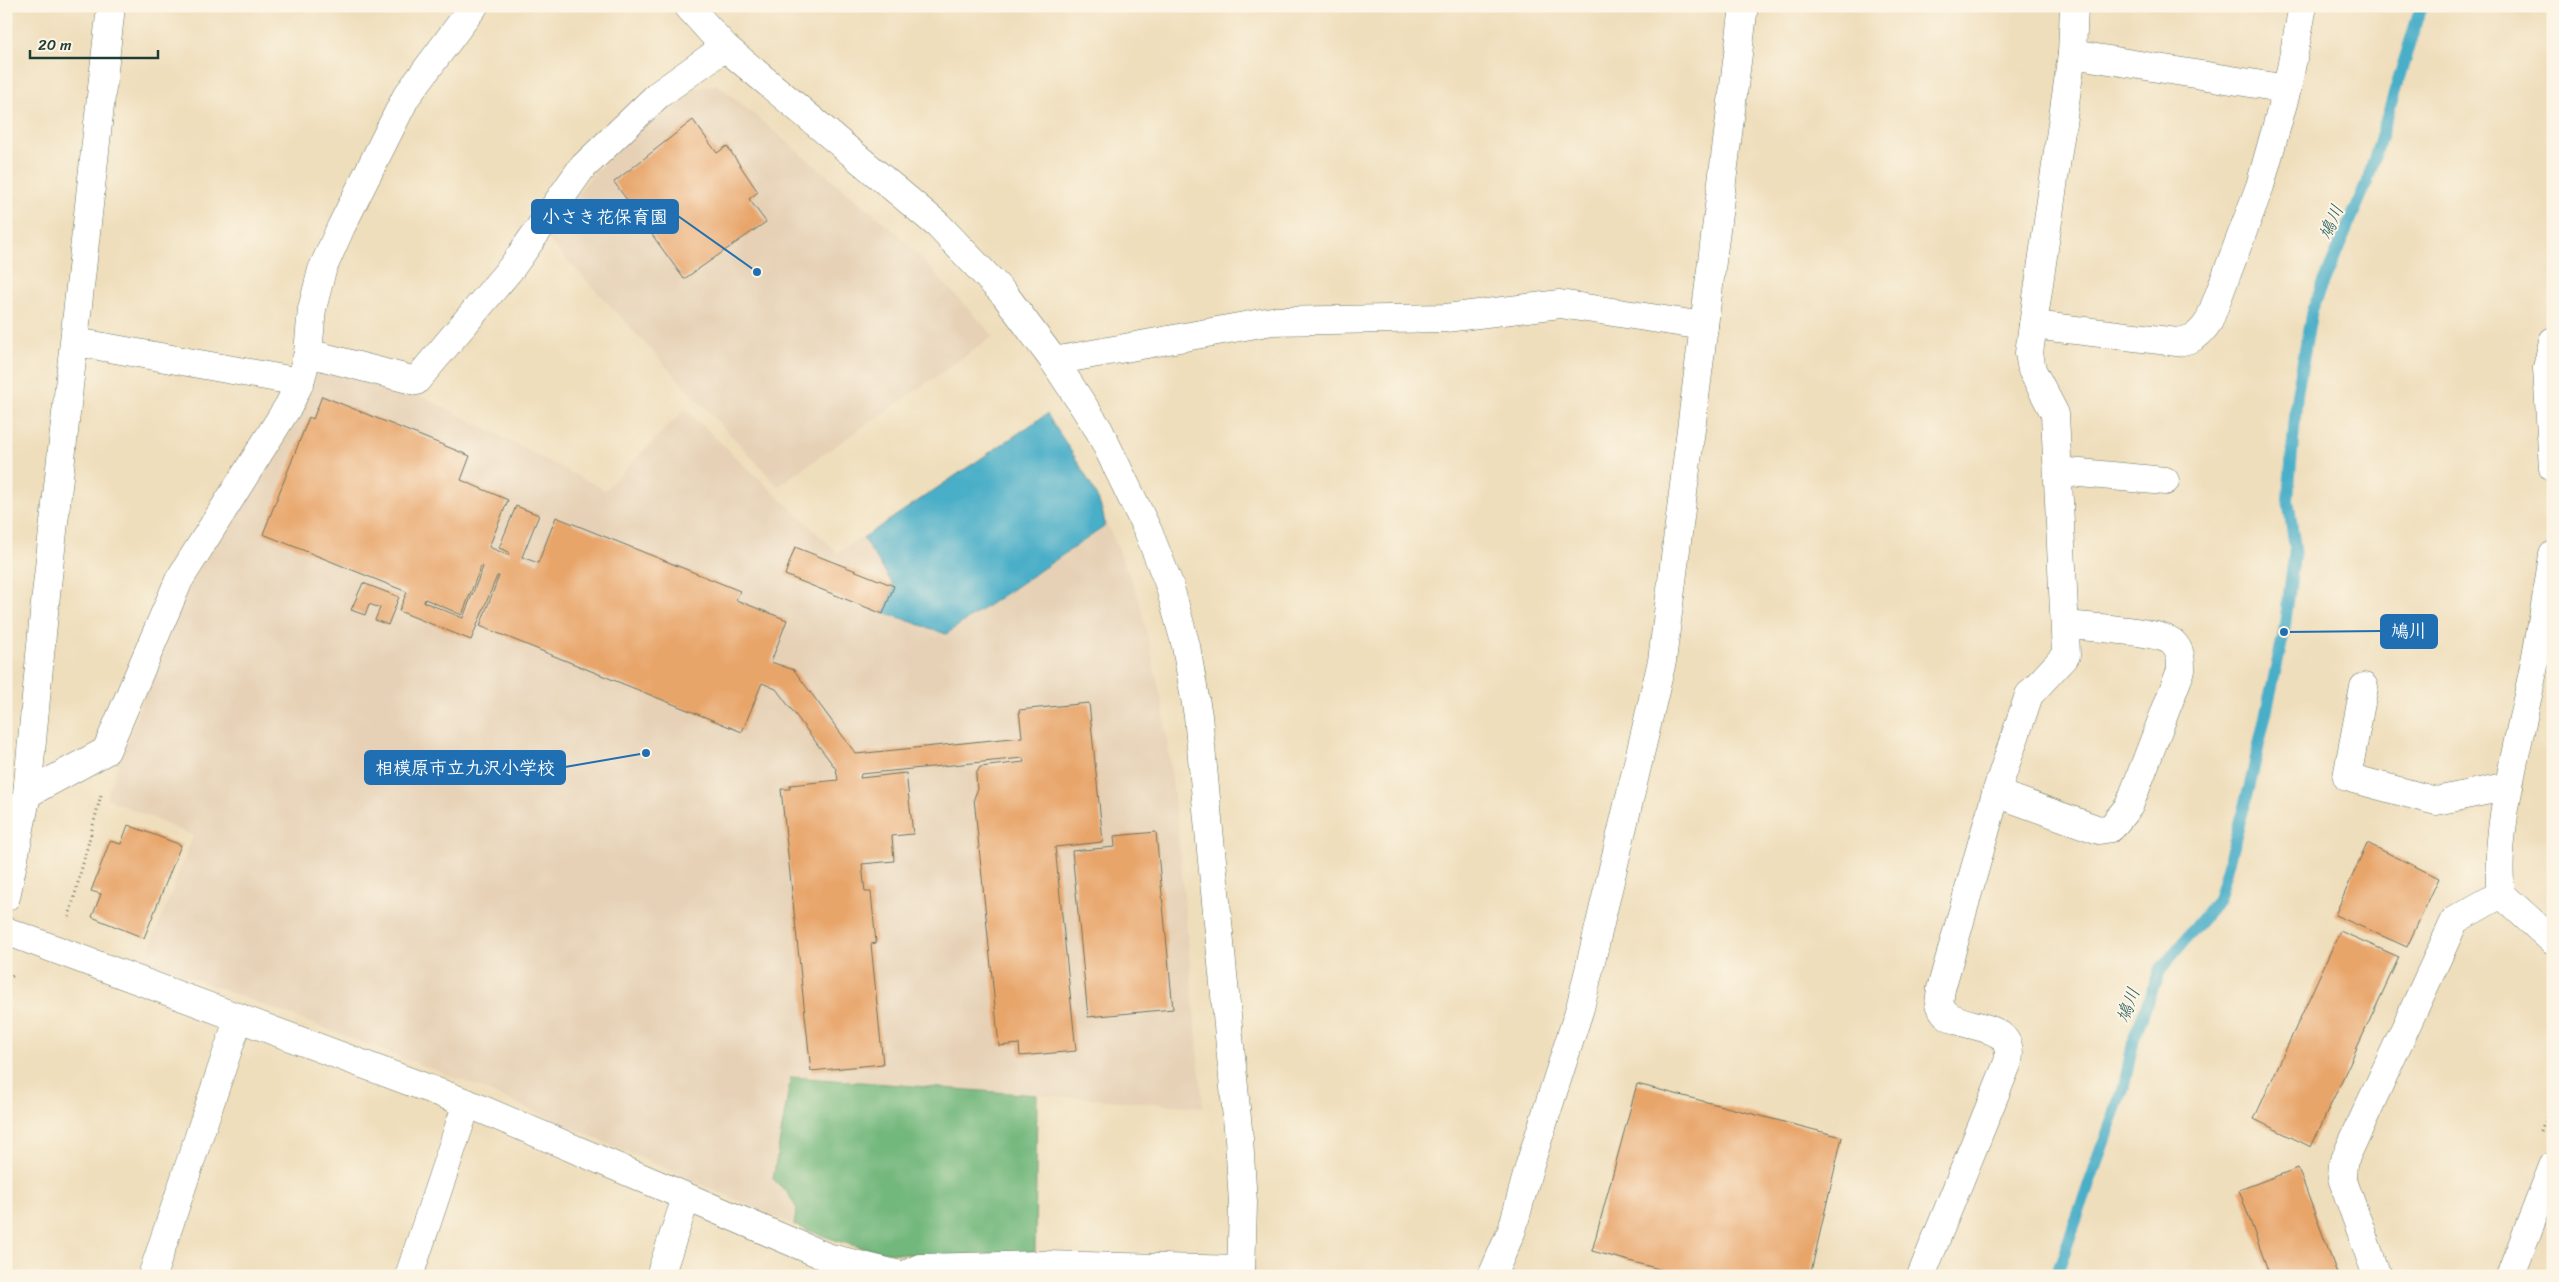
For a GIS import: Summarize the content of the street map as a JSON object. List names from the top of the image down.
{
  "water": ["鳩川"],
  "places": ["小さき花保育園", "鳩川", "相模原市立九沢小学校"],
  "scale_bar": "20 m"
}
